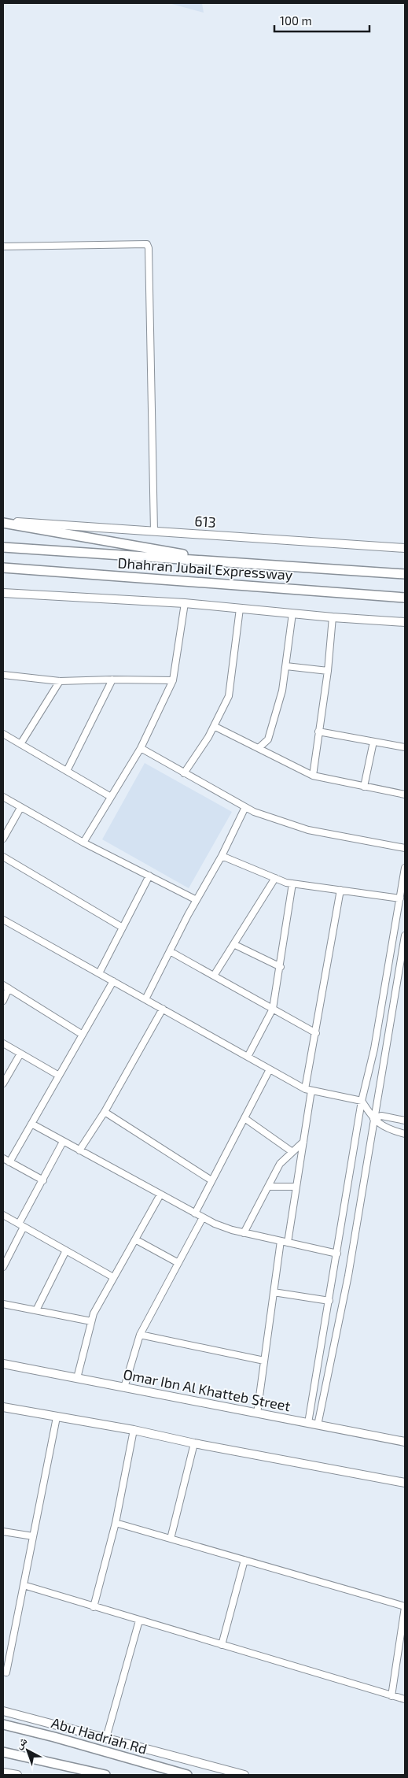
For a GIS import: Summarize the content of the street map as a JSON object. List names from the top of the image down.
{
  "streets": {
    "highway": ["Dhahran Jubail Expressway", "Abu Hadriah Rd"],
    "main road": ["613", "Omar Ibn Al Khatteb Street"]
  },
  "scale_bar": "100 m",
  "north": "top left"
}
